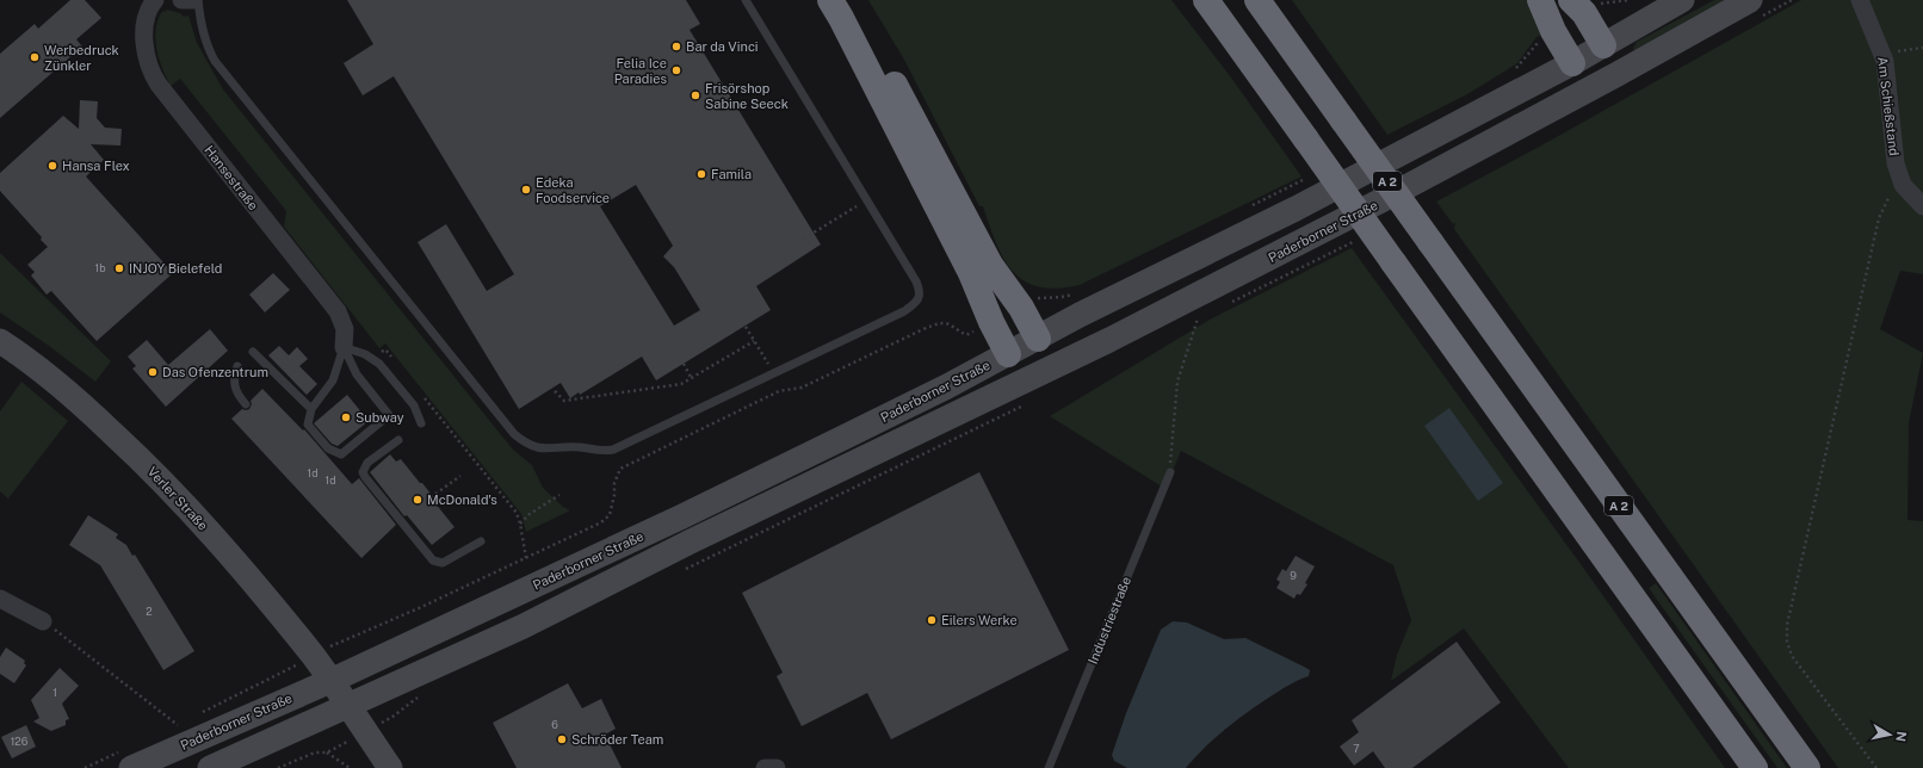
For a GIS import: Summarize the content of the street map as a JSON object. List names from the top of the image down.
{
  "streets": {
    "highway": ["A 2"],
    "main road": ["Paderborner Straße", "Verler Straße"],
    "street": ["Am Schießstand", "Hansestraße"],
    "lane": ["Industriestraße"]
  },
  "crossings": [
    ["Paderborner Straße", "Verler Straße"]
  ],
  "places": [
    "Bar da Vinci",
    "Werbedruck Zünkler",
    "Felia Ice Paradies",
    "Frisörshop Sabine Seeck",
    "Hansa Flex",
    "Famila",
    "Edeka Foodservice",
    "INJOY Bielefeld",
    "Das Ofenzentrum",
    "Subway",
    "McDonald's",
    "Eilers Werke",
    "Schröder Team"
  ],
  "house_numbers": [
    "1b",
    "1d",
    "1d",
    "9",
    "2",
    "1",
    "6",
    "126",
    "7"
  ],
  "north": "right"
}
